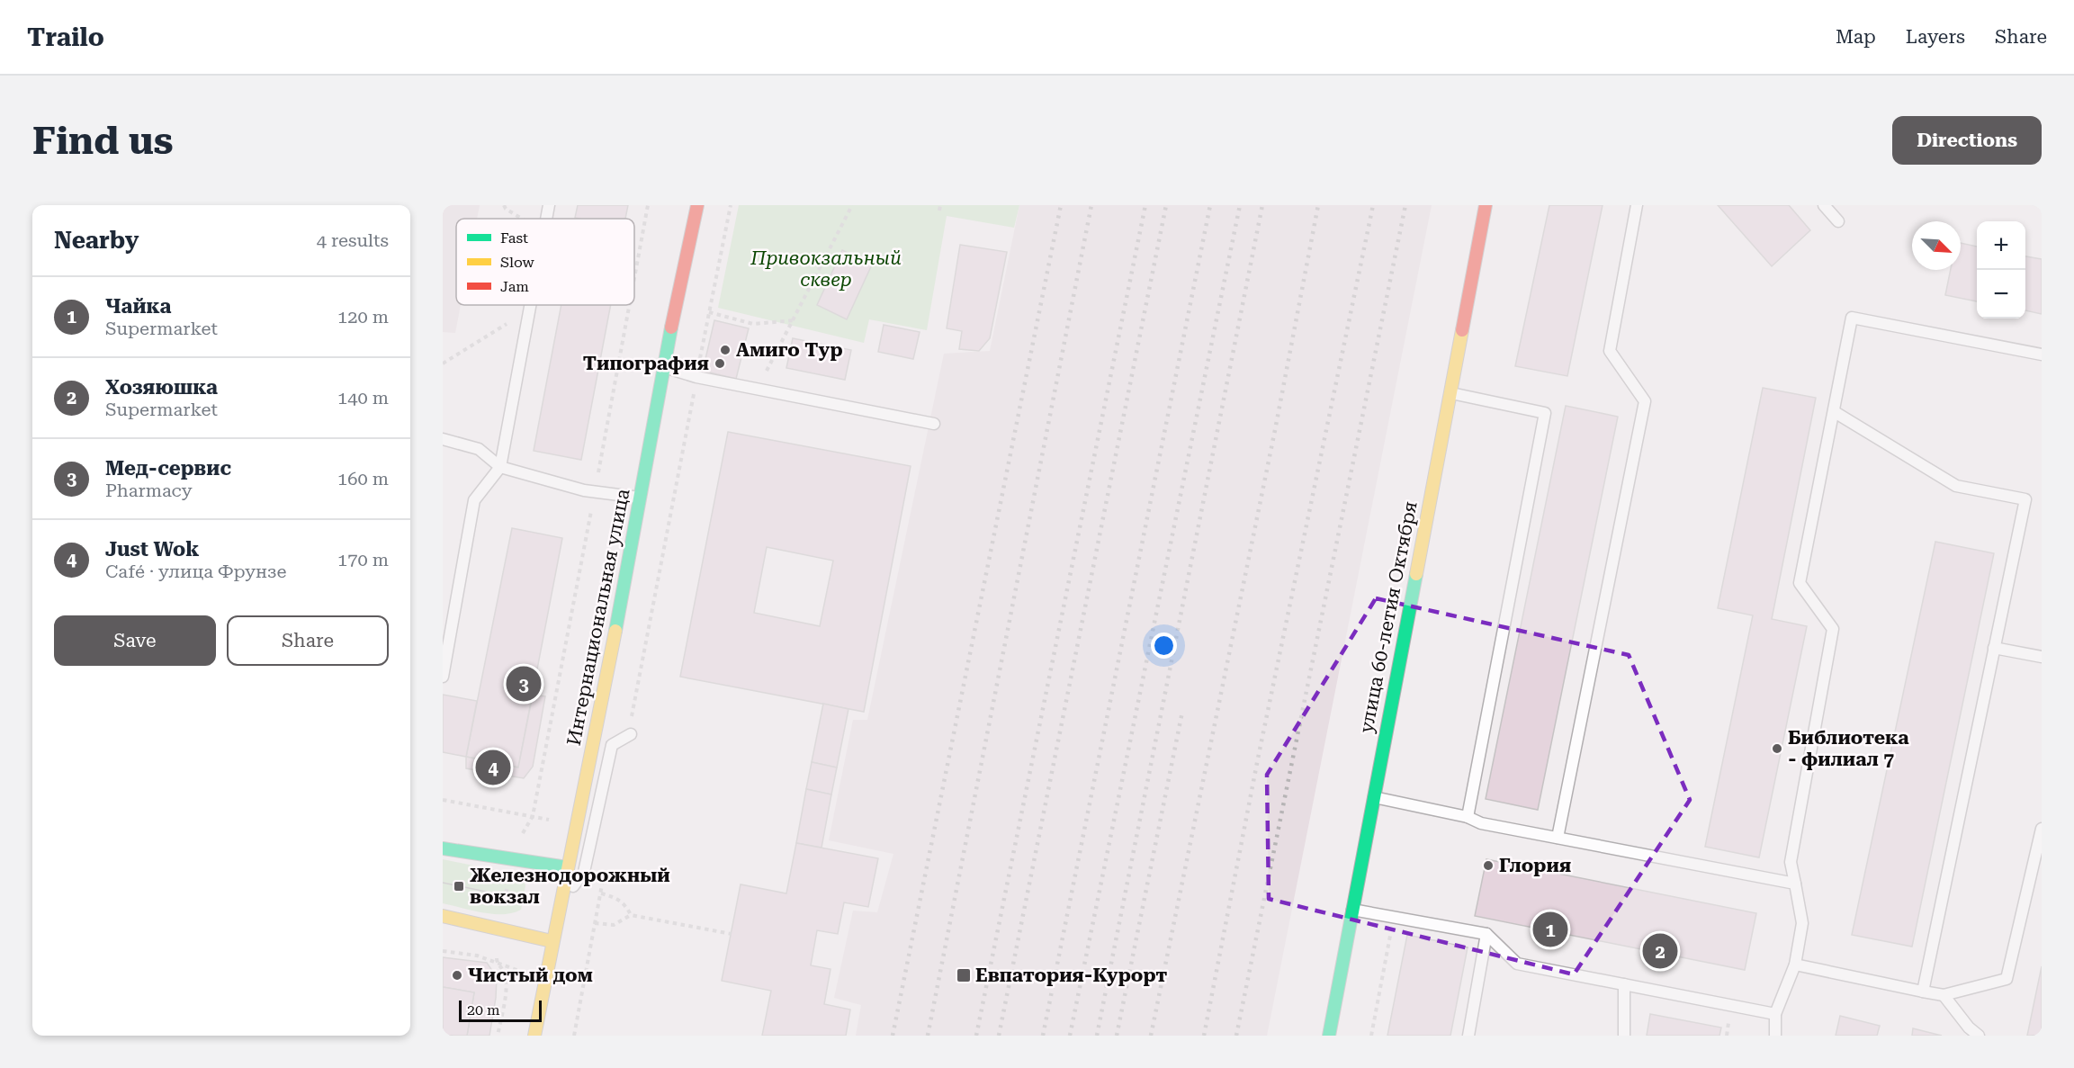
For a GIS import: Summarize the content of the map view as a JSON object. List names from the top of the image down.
{
  "streets": {
    "street": ["Интернациональная улица", "улица 60-летия Октября"]
  },
  "parks": ["Привокзальный сквер"],
  "places": {
    "other": [
      "Амиго Тур",
      "Типография",
      "Библиотека - филиал 7",
      "Глория",
      "Чистый дом"
    ],
    "transit": ["Железнодорожный вокзал", "Евпатория-Курорт"]
  },
  "legend": ["Fast", "Slow", "Jam"],
  "scale_bar": "20 m",
  "north": "bottom right",
  "page": {
    "header": "Trailo",
    "nav": ["Map", "Layers", "Share"],
    "buttons": [
      "Directions",
      ["Save", "Share"]
    ],
    "title": "Find us",
    "heading": ["Nearby", "4 results"],
    "map_buttons": ["+", "−"],
    "list": [
      {
        "mark": "1",
        "name": "Чайка",
        "note": "Supermarket",
        "value": "120 m"
      },
      {
        "mark": "2",
        "name": "Хозяюшка",
        "note": "Supermarket",
        "value": "140 m"
      },
      {
        "mark": "3",
        "name": "Мед-сервис",
        "note": "Pharmacy",
        "value": "160 m"
      },
      {
        "mark": "4",
        "name": "Just Wok",
        "note": "Café · улица Фрунзе",
        "value": "170 m"
      }
    ],
    "pins": [
      "3",
      "4",
      "1",
      "2"
    ],
    "scale": "20 m"
  }
}
